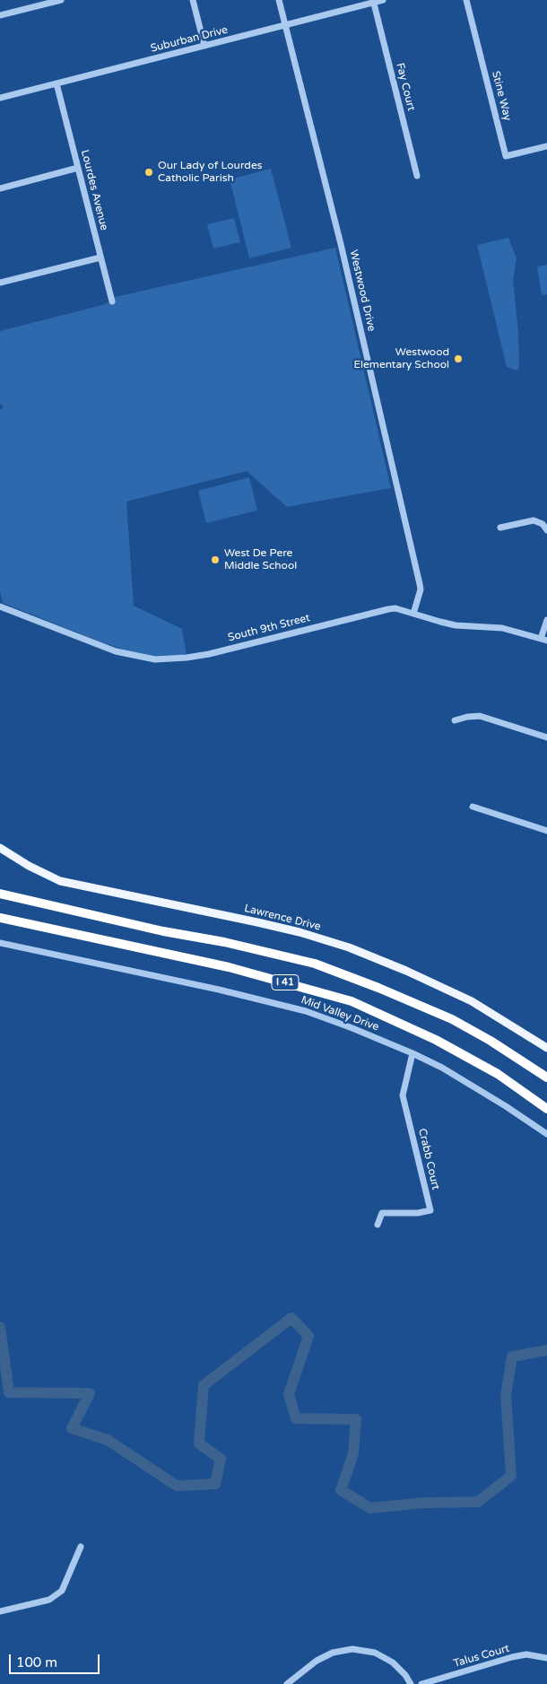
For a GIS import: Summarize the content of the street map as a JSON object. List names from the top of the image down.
{
  "streets": {
    "highway": ["I 41"],
    "main road": ["Lawrence Drive"],
    "street": [
      "Suburban Drive",
      "Fay Court",
      "Stine Way",
      "Lourdes Avenue",
      "Westwood Drive",
      "South 9th Street",
      "Mid Valley Drive",
      "Crabb Court",
      "Talus Court"
    ]
  },
  "crossings": [
    ["Suburban Drive", "Fay Court"],
    ["Suburban Drive", "Lourdes Avenue"],
    ["Suburban Drive", "Westwood Drive"],
    ["Westwood Drive", "South 9th Street"],
    ["Mid Valley Drive", "Crabb Court"]
  ],
  "places": ["Our Lady of Lourdes Catholic Parish", "Westwood Elementary School", "West De Pere Middle School"],
  "scale_bar": "100 m"
}
